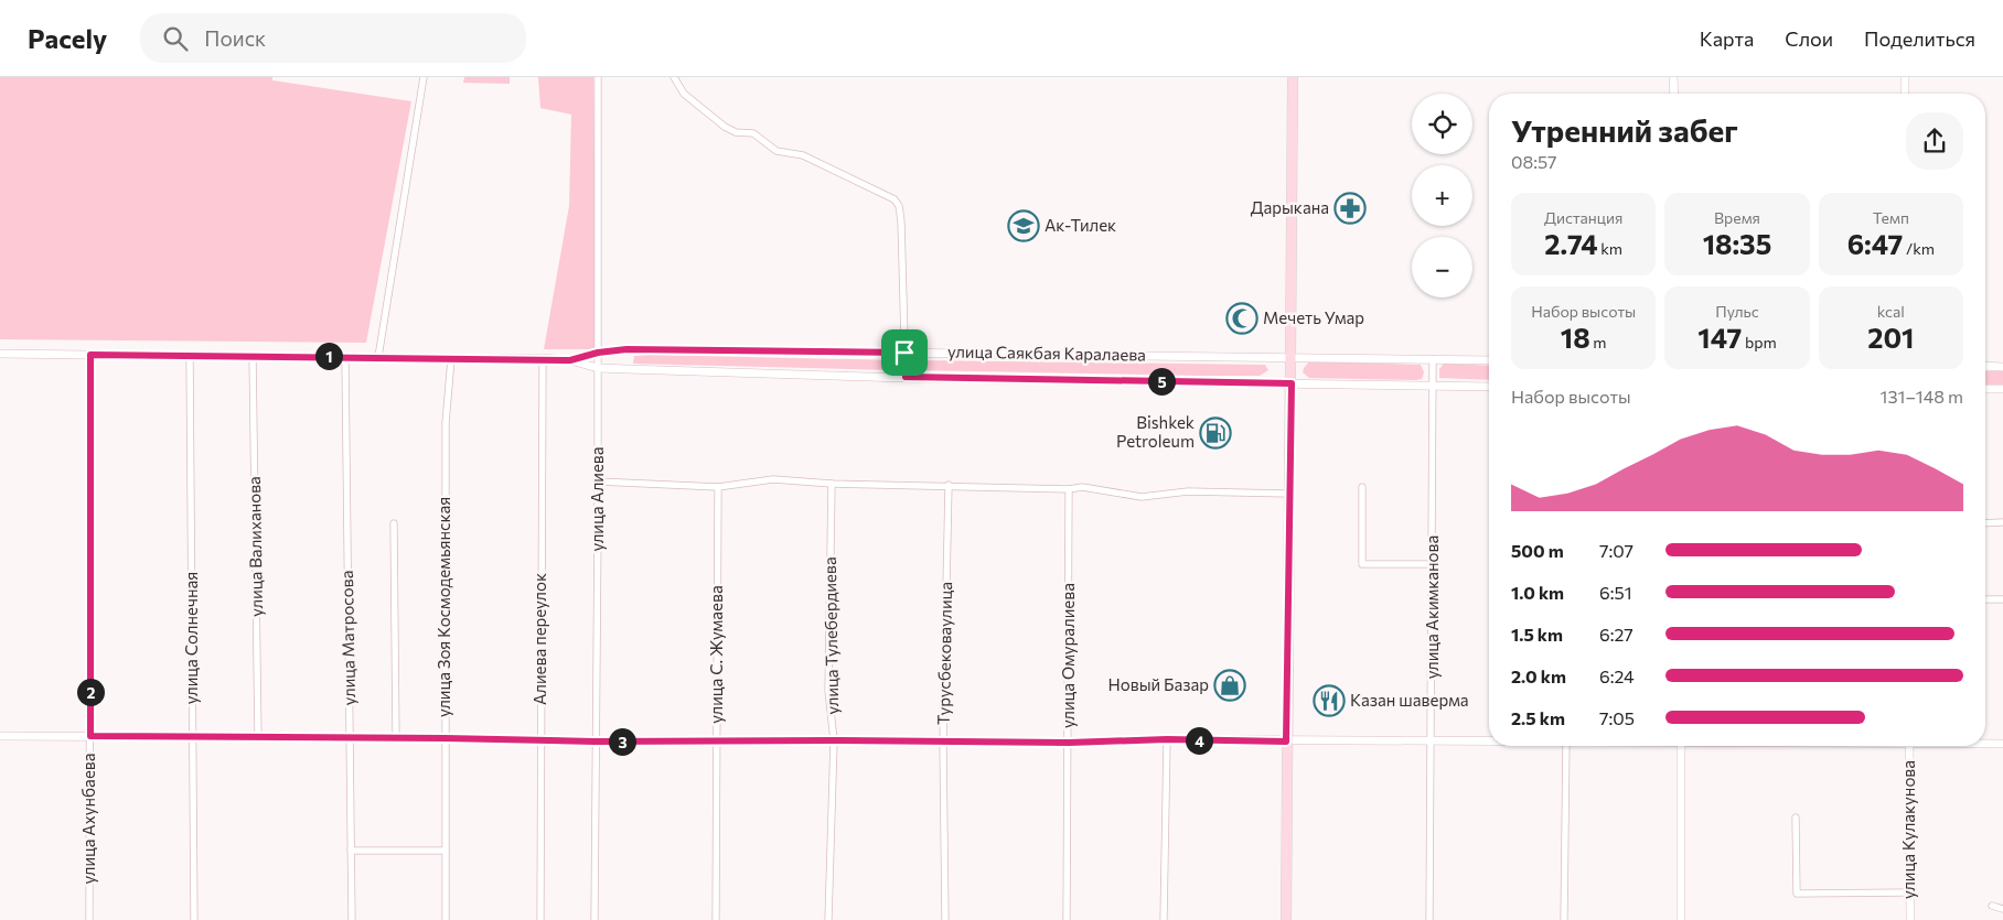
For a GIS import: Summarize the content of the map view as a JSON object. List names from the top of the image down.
{
  "streets": {
    "street": [
      "улица Саякбая Каралаева",
      "улица Алиева",
      "улица Валиханова",
      "улица Зоя Космодемьянская",
      "улица Акимканова",
      "улица Тулебердиева",
      "улица Солнечная",
      "улица Матросова",
      "Алиева переулок",
      "Турусбековаулица",
      "улица С. Жумаева",
      "улица Омуралиева",
      "улица Ахунбаева",
      "улица Кулакунова"
    ]
  },
  "crossings": [
    ["улица Саякбая Каралаева", "улица Алиева"],
    ["улица Саякбая Каралаева", "улица Акимканова"]
  ],
  "places": {
    "pharmacy": ["Дарыкана"],
    "school or university": ["Ак-Тилек"],
    "mosque": ["Мечеть Умар"],
    "fuel station": ["Bishkek Petroleum"],
    "shop": ["Новый Базар"],
    "restaurant": ["Казан шаверма"]
  },
  "page": {
    "header": "Pacely",
    "search": "Поиск",
    "nav": ["Карта", "Слои", "Поделиться"],
    "map_buttons": ["+", "−"],
    "heading": ["Утренний забег", "08:57"],
    "stats": [
      ["Дистанция", "2.74 km"],
      ["Время", "18:35"],
      ["Темп", "6:47 /km"],
      ["Набор высоты", "18 m"],
      ["Пульс", "147 bpm"],
      ["kcal", "201"]
    ],
    "pins": [
      "1",
      "5",
      "2",
      "4",
      "3"
    ],
    "chart": ["Набор высоты", "131–148 m"],
    "list": [
      {
        "name": "500 m",
        "note": "7:07"
      },
      {
        "name": "1.0 km",
        "note": "6:51"
      },
      {
        "name": "1.5 km",
        "note": "6:27"
      },
      {
        "name": "2.0 km",
        "note": "6:24"
      },
      {
        "name": "2.5 km",
        "note": "7:05"
      }
    ]
  }
}
